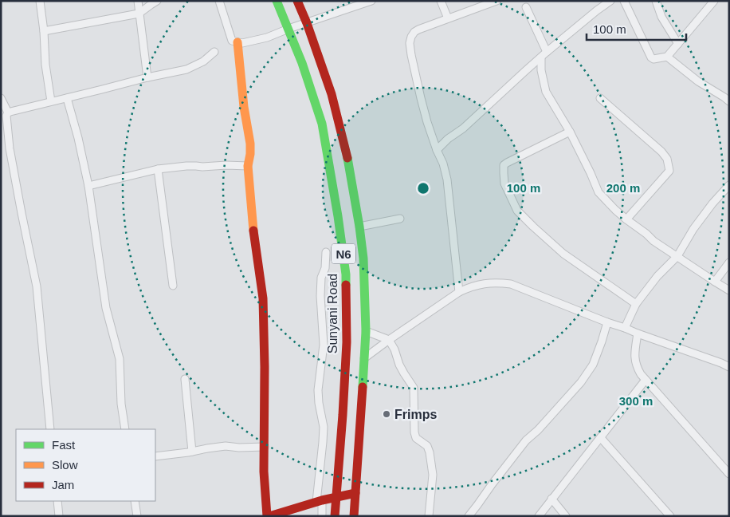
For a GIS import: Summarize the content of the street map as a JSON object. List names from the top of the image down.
{
  "streets": {
    "main road": ["N6", "Sunyani Road"]
  },
  "places": ["Frimps"],
  "legend": ["Fast", "Slow", "Jam"],
  "scale_bar": "100 m",
  "rings": ["100 m", "200 m", "300 m"]
}
